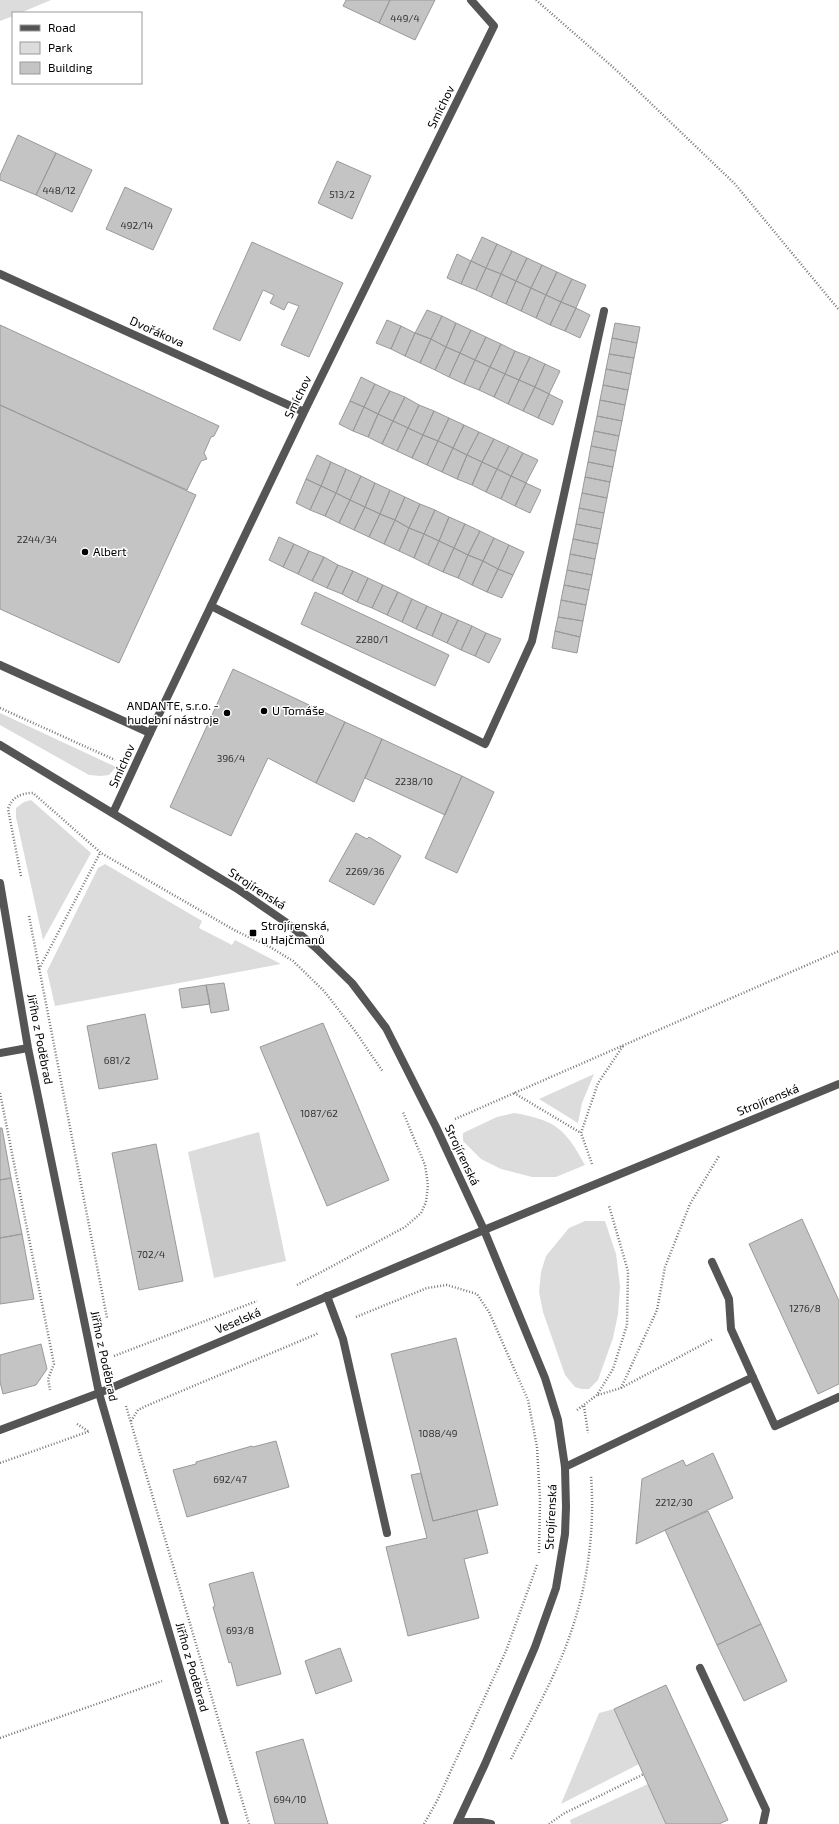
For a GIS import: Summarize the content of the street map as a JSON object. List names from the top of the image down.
{
  "streets": {
    "street": [
      "Smíchov",
      "Dvořákova",
      "Strojírenská",
      "Jiřího z Poděbrad",
      "Veselská"
    ]
  },
  "crossings": [
    ["Smíchov", "Dvořákova"],
    ["Smíchov", "Strojírenská"],
    ["Strojírenská", "Veselská"],
    ["Jiřího z Poděbrad", "Veselská"]
  ],
  "places": {
    "other": ["Albert", "U Tomáše", "ANDANTE, s.r.o. - hudební nástroje"],
    "transit": ["Strojírenská, u Hajčmanů"]
  },
  "house_numbers": [
    "449/4",
    "448/12",
    "513/2",
    "492/14",
    "2244/34",
    "2280/1",
    "396/4",
    "2238/10",
    "2269/36",
    "681/2",
    "1087/62",
    "702/4",
    "1276/8",
    "1088/49",
    "692/47",
    "2212/30",
    "693/8",
    "694/10"
  ],
  "legend": ["Road", "Park", "Building"]
}
